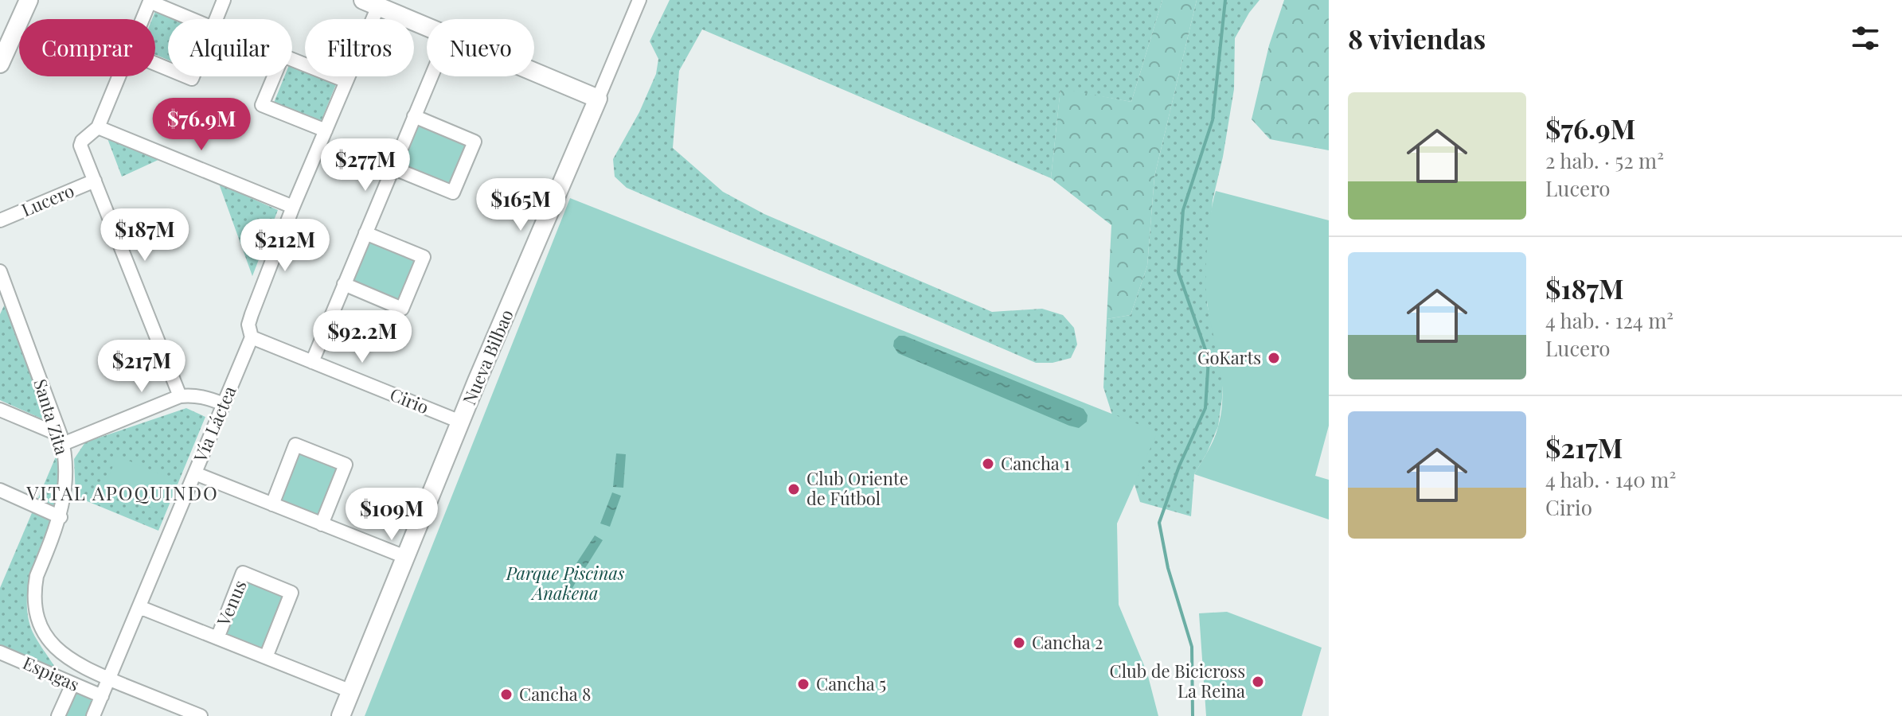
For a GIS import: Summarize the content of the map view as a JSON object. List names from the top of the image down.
{
  "streets": {
    "street": [
      "Lucero",
      "Nueva Bilbao",
      "Cirio",
      "Santa Zita",
      "Vía Láctea",
      "Venus",
      "Espigas"
    ]
  },
  "crossings": [
    ["Nueva Bilbao", "Cirio"],
    ["Nueva Bilbao", "Venus"],
    ["Cirio", "Vía Láctea"],
    ["Santa Zita", "Vía Láctea"],
    ["Vía Láctea", "Venus"],
    ["Vía Láctea", "Espigas"]
  ],
  "districts": ["VITAL APOQUINDO"],
  "parks": ["Parque Piscinas Anakena"],
  "places": [
    "GoKarts",
    "Cancha 1",
    "Club Oriente de Fútbol",
    "Cancha 2",
    "Club de Bicicross La Reina",
    "Cancha 5",
    "Cancha 8"
  ],
  "page": {
    "heading": "8 viviendas",
    "chip": [
      "Comprar",
      "Alquilar",
      "Filtros",
      "Nuevo"
    ],
    "list": [
      {
        "name": "$76.9M",
        "note": "2 hab. · 52 m² · Lucero"
      },
      {
        "name": "$187M",
        "note": "4 hab. · 124 m² · Lucero"
      },
      {
        "name": "$217M",
        "note": "4 hab. · 140 m² · Cirio"
      }
    ],
    "price": [
      "$76.9M",
      "$277M",
      "$165M",
      "$187M",
      "$212M",
      "$92.2M",
      "$217M",
      "$109M"
    ]
  }
}
